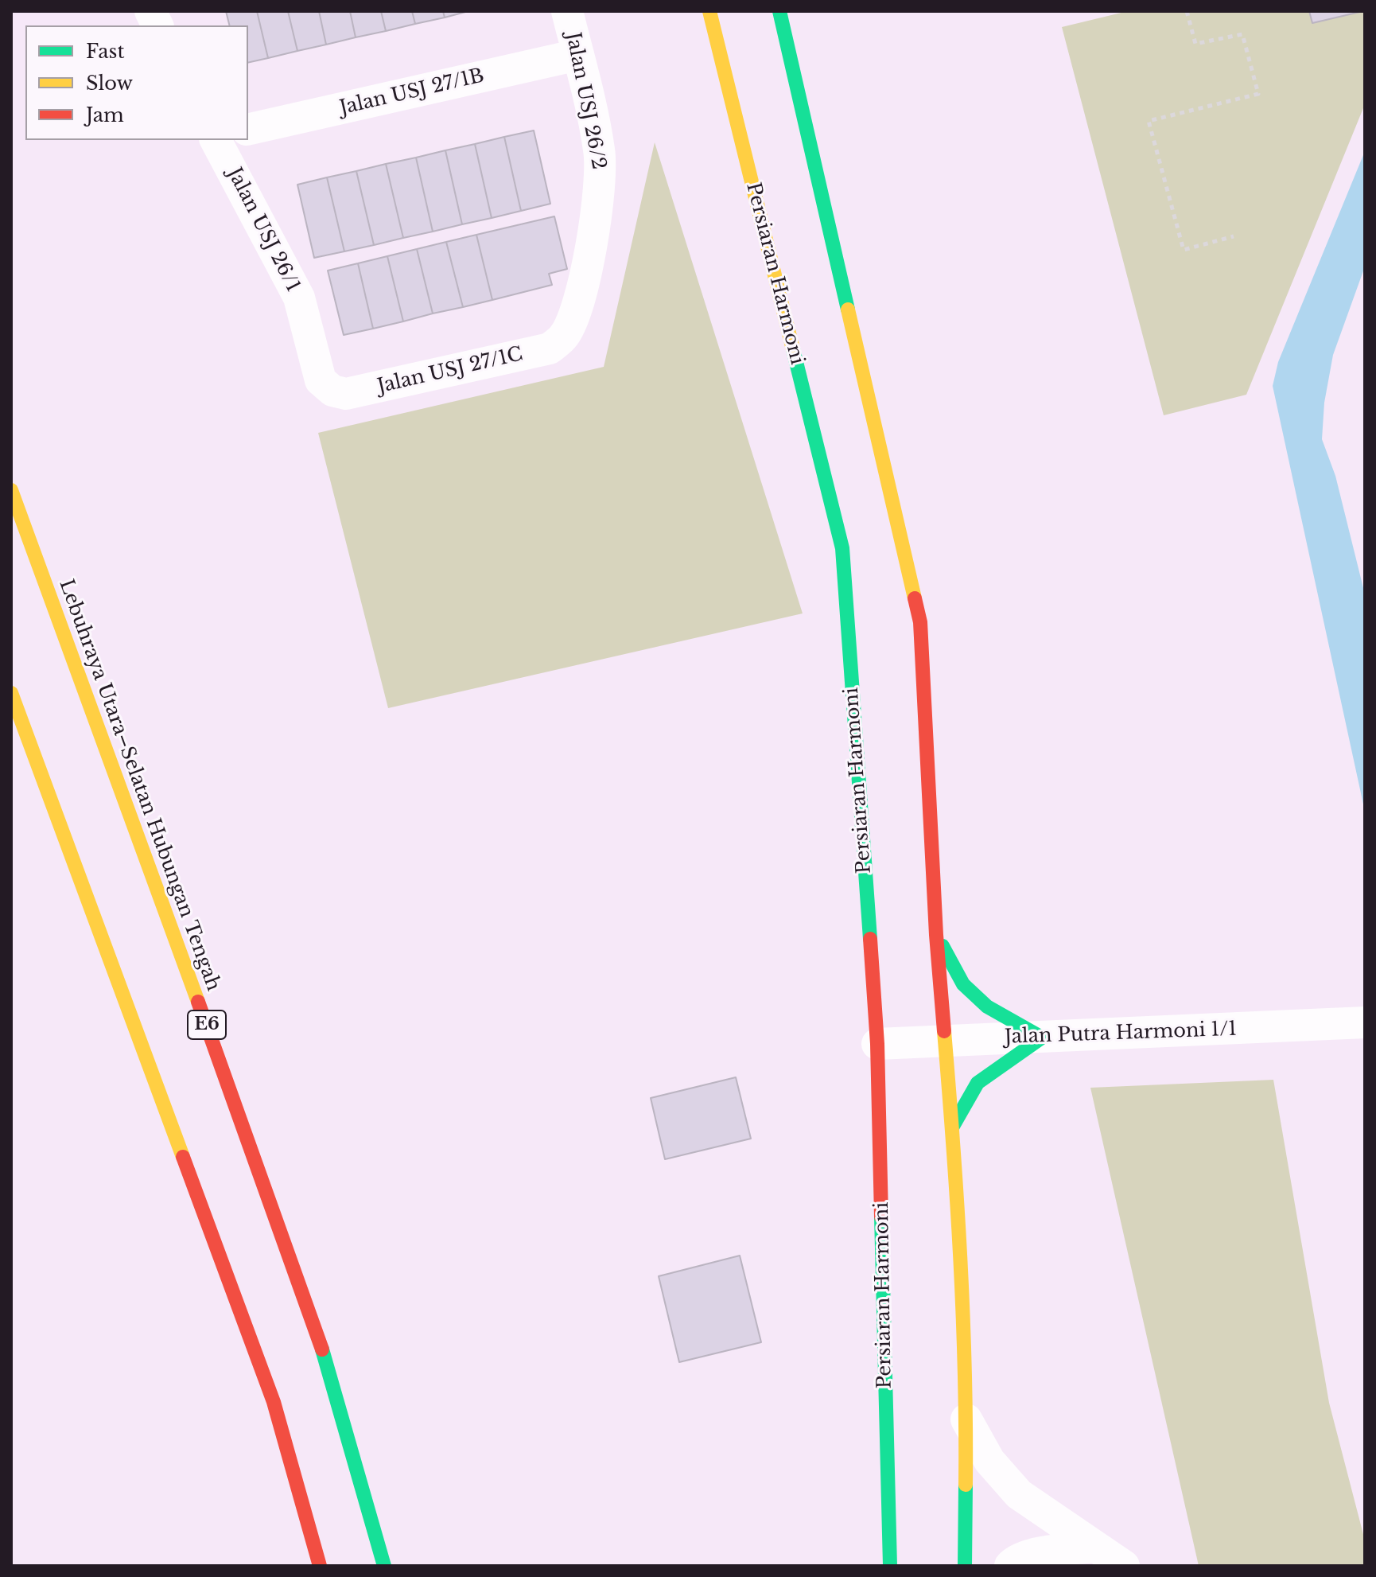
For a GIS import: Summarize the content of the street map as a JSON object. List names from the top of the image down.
{
  "streets": {
    "main road": ["Persiaran Harmoni", "Lebuhraya Utara–Selatan Hubungan Tengah", "E6"],
    "street": [
      "Jalan USJ 27/1B",
      "Jalan USJ 26/2",
      "Jalan USJ 26/1",
      "Jalan USJ 27/1C",
      "Jalan Putra Harmoni 1/1"
    ]
  },
  "crossings": [
    ["Jalan USJ 27/1B", "Jalan USJ 26/2"],
    ["Jalan USJ 26/2", "Jalan USJ 27/1C"],
    ["Jalan USJ 26/1", "Jalan USJ 27/1C"],
    ["Persiaran Harmoni", "Jalan Putra Harmoni 1/1"]
  ],
  "legend": ["Fast", "Slow", "Jam"]
}
